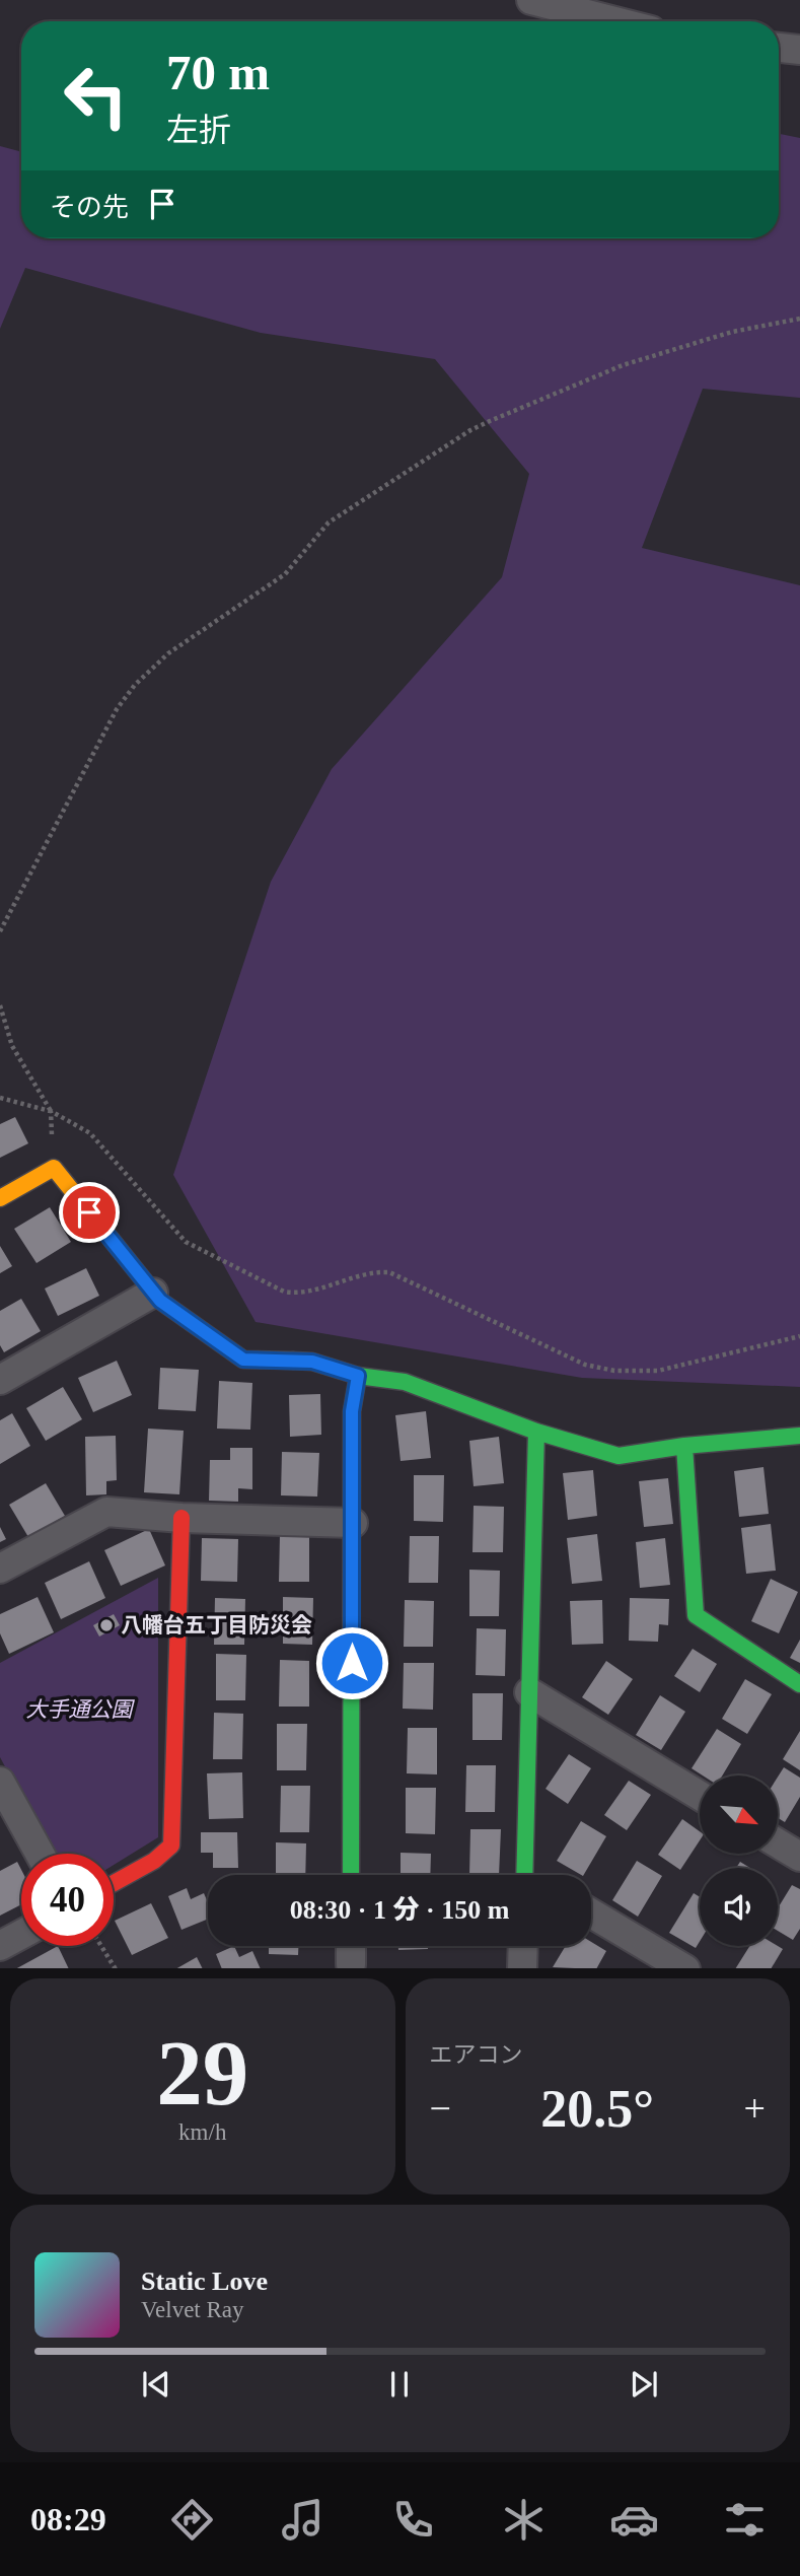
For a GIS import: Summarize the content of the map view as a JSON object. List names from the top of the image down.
{
  "parks": ["大手通公園"],
  "places": ["八幡台五丁目防災会"],
  "north": "bottom right",
  "page": {
    "turn": ["70 m", "左折"],
    "then": "その先",
    "limit": "40",
    "trip": "08:30 · 1 分 · 150 m",
    "tile": [
      ["29", "km/h"],
      "エアコン"
    ],
    "heat": ["−", "20.5°", "+"],
    "song": ["Static Love", "Velvet Ray"],
    "tabs": "08:29"
  }
}
